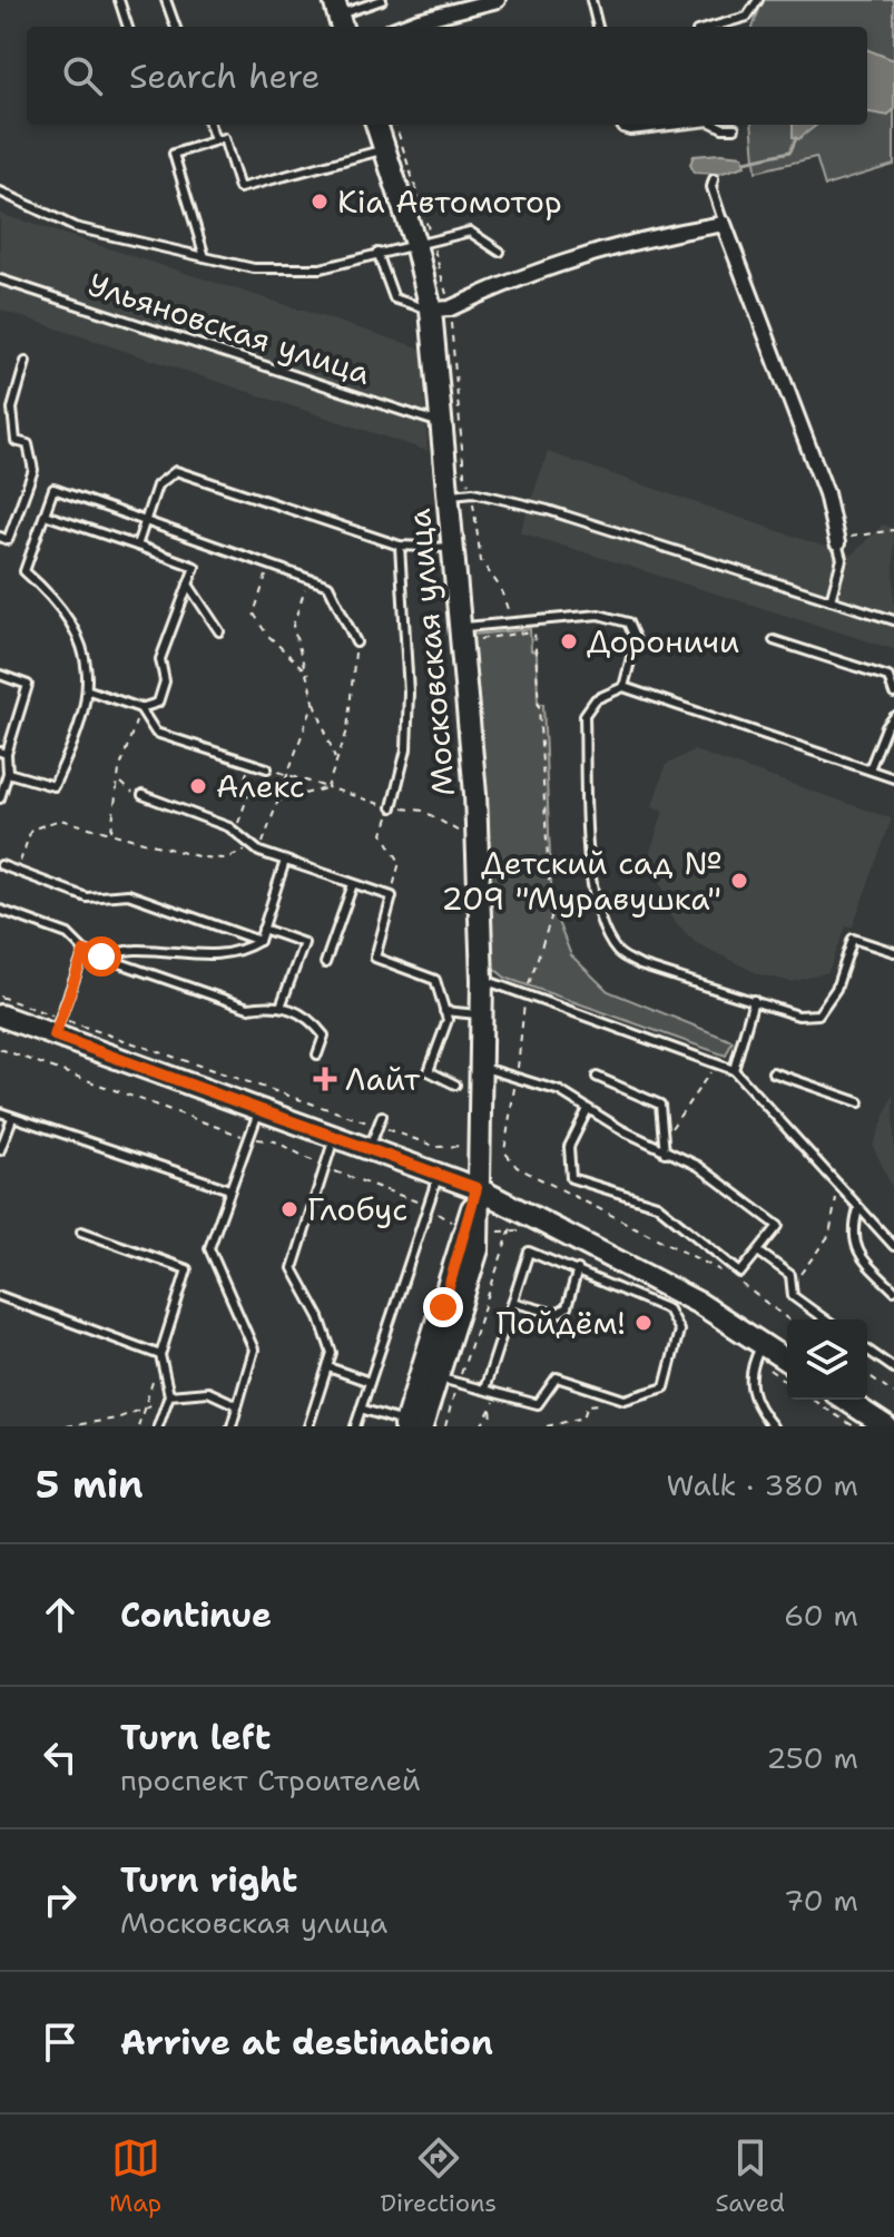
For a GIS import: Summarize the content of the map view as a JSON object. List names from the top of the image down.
{
  "streets": {
    "main road": ["Московская улица"],
    "lane": ["Ульяновская улица"]
  },
  "crossings": [
    ["Ульяновская улица", "Московская улица"]
  ],
  "places": {
    "other": [
      "Kia Автомотор",
      "Дороничи",
      "Алекс",
      "Детский сад № 209 \"Муравушка\"",
      "Глобус",
      "Пойдём!"
    ],
    "health": ["Лайт"]
  },
  "page": {
    "search": "Search here",
    "heading": ["5 min", "Walk · 380 m"],
    "list": [
      ["Continue", "60 m"],
      ["Turn left", "проспект Строителей", "250 m"],
      ["Turn right", "Московская улица", "70 m"],
      "Arrive at destination"
    ],
    "nav": ["Map", "Directions", "Saved"]
  }
}
